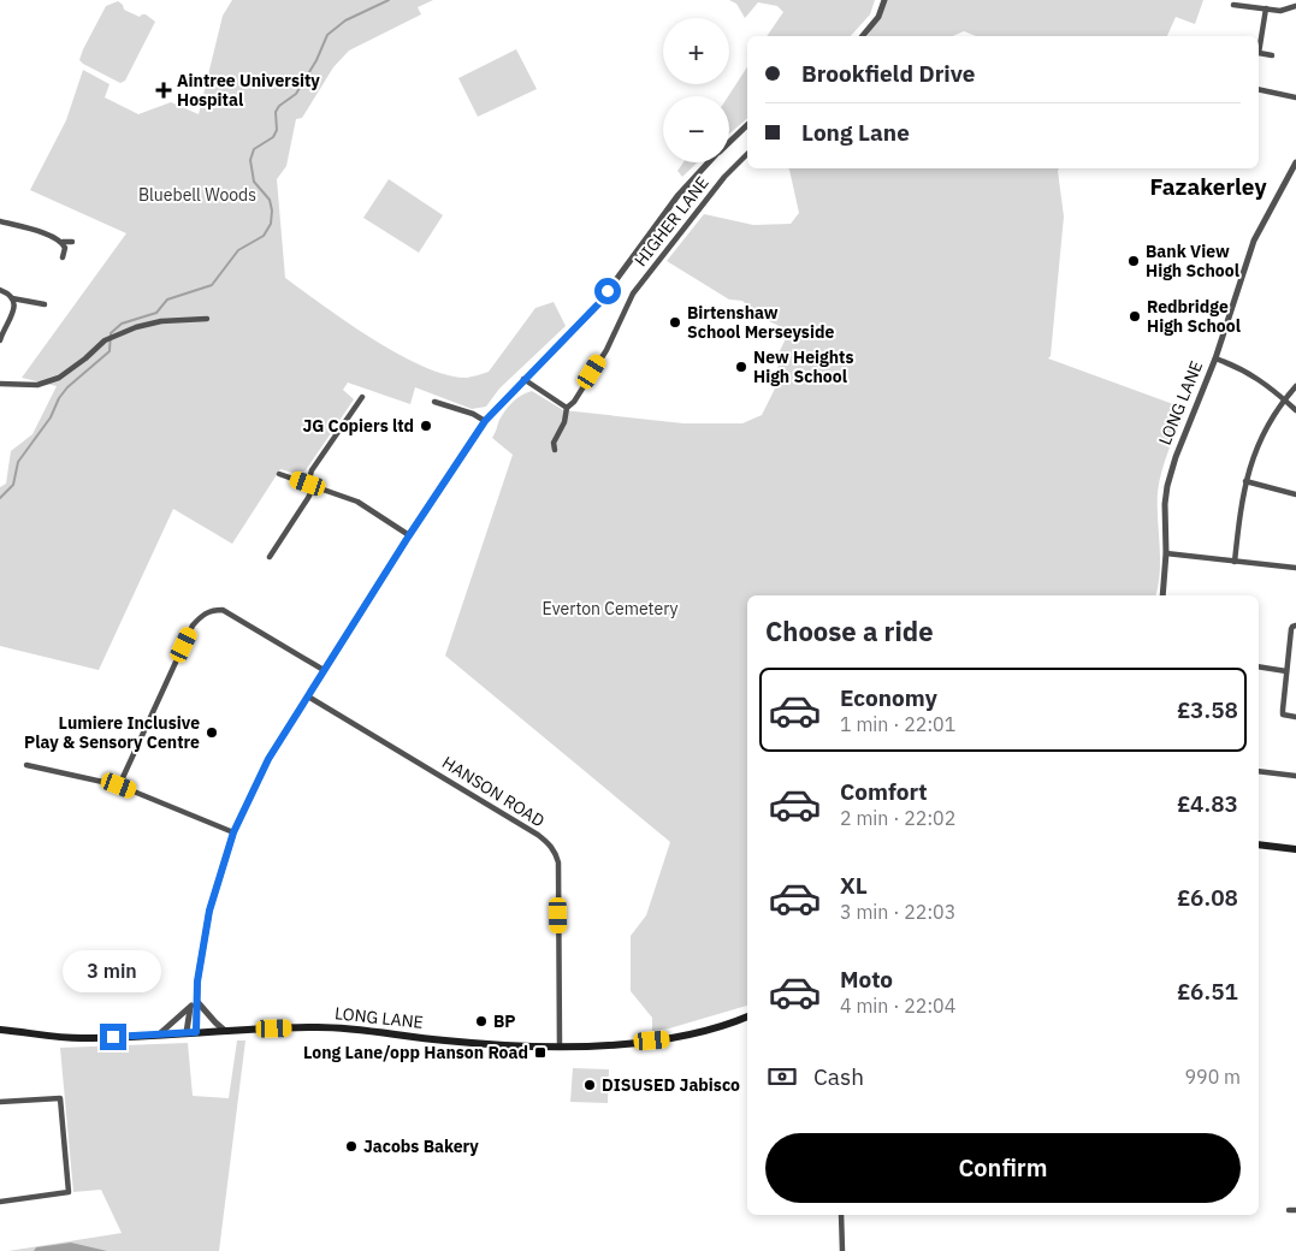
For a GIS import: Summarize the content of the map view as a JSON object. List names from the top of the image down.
{
  "streets": {
    "main road": ["LONG LANE"],
    "street": ["HIGHER LANE", "HANSON ROAD"]
  },
  "crossings": [
    ["LONG LANE", "HANSON ROAD"]
  ],
  "districts": ["Fazakerley"],
  "parks": ["Bluebell Woods", "Everton Cemetery"],
  "places": {
    "health": ["Aintree University Hospital"],
    "other": [
      "Bank View High School",
      "Redbridge High School",
      "Birtenshaw School Merseyside",
      "New Heights High School",
      "JG Copiers ltd",
      "Lumiere Inclusive Play & Sensory Centre",
      "BP",
      "DISUSED Jabisco",
      "Jacobs Bakery"
    ],
    "transit": ["Long Lane/opp Hanson Road"]
  },
  "page": {
    "map_buttons": ["+", "−"],
    "banner": ["Brookfield Drive", "Long Lane"],
    "heading": "Choose a ride",
    "list": [
      {
        "name": "Economy",
        "note": "1 min · 22:01",
        "value": "£3.58"
      },
      {
        "name": "Comfort",
        "note": "2 min · 22:02",
        "value": "£4.83"
      },
      {
        "name": "XL",
        "note": "3 min · 22:03",
        "value": "£6.08"
      },
      {
        "name": "Moto",
        "note": "4 min · 22:04",
        "value": "£6.51"
      }
    ],
    "bubble": "3 min",
    "pay": ["Cash", "990 m"],
    "buttons": "Confirm"
  }
}
